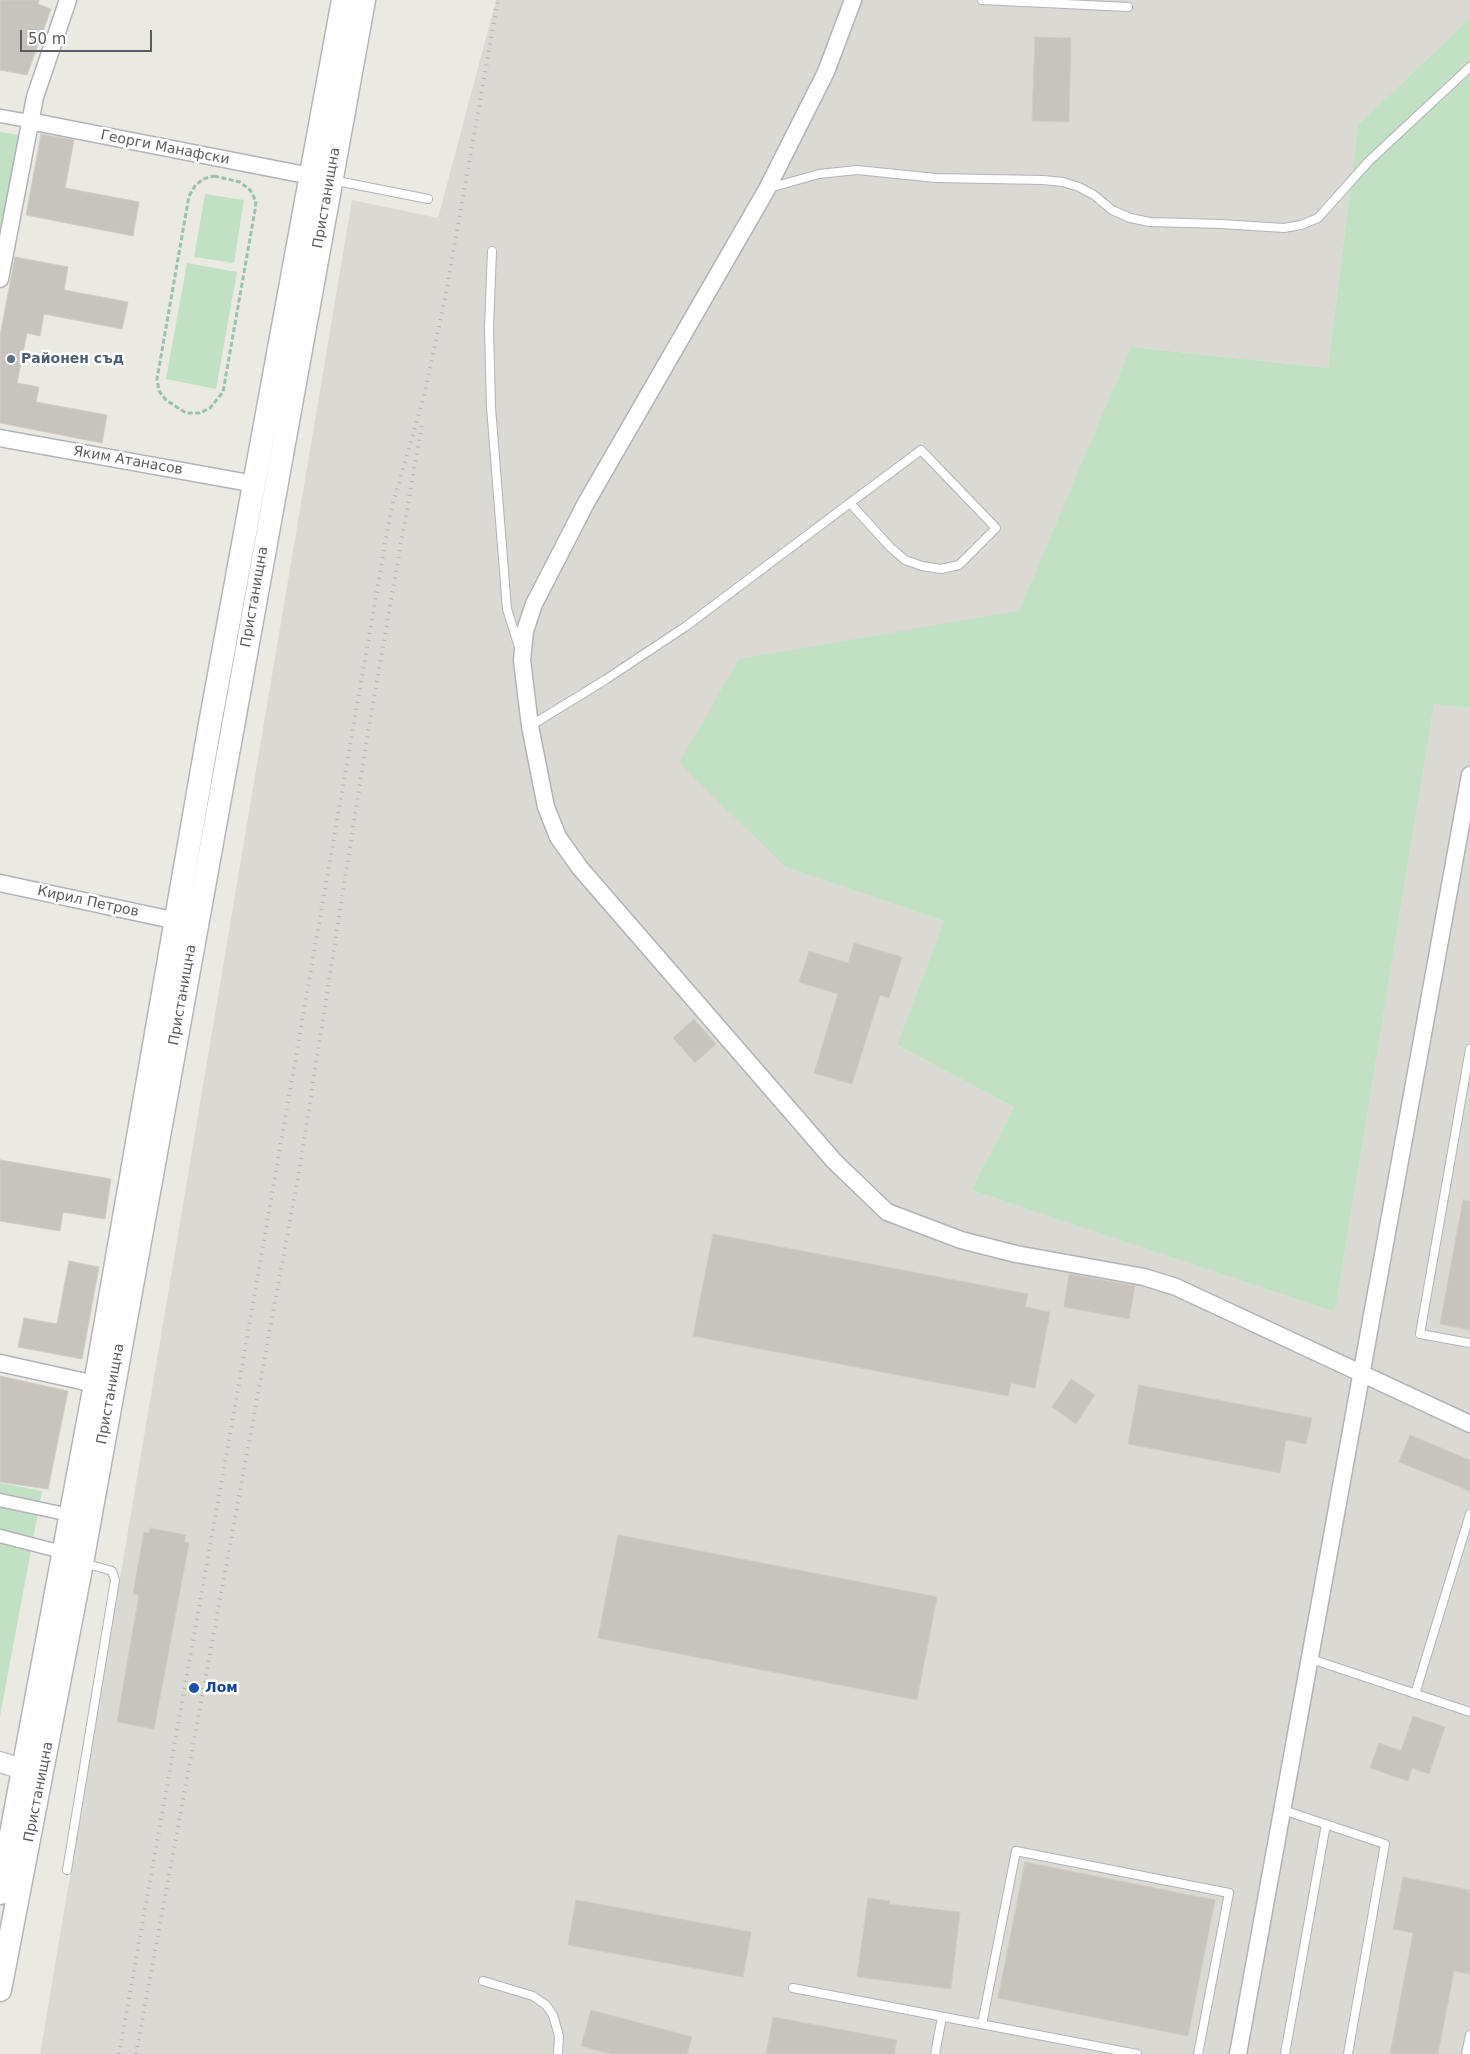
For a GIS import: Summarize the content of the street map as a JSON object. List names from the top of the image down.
{
  "streets": {
    "main road": ["Пристанищна"],
    "street": ["Георги Манафски", "Яким Атанасов", "Кирил Петров"]
  },
  "crossings": [
    ["Георги Манафски", "Пристанищна"],
    ["Пристанищна", "Яким Атанасов"],
    ["Пристанищна", "Кирил Петров"]
  ],
  "places": ["Районен съд", "Лом"],
  "scale_bar": "50 m"
}
